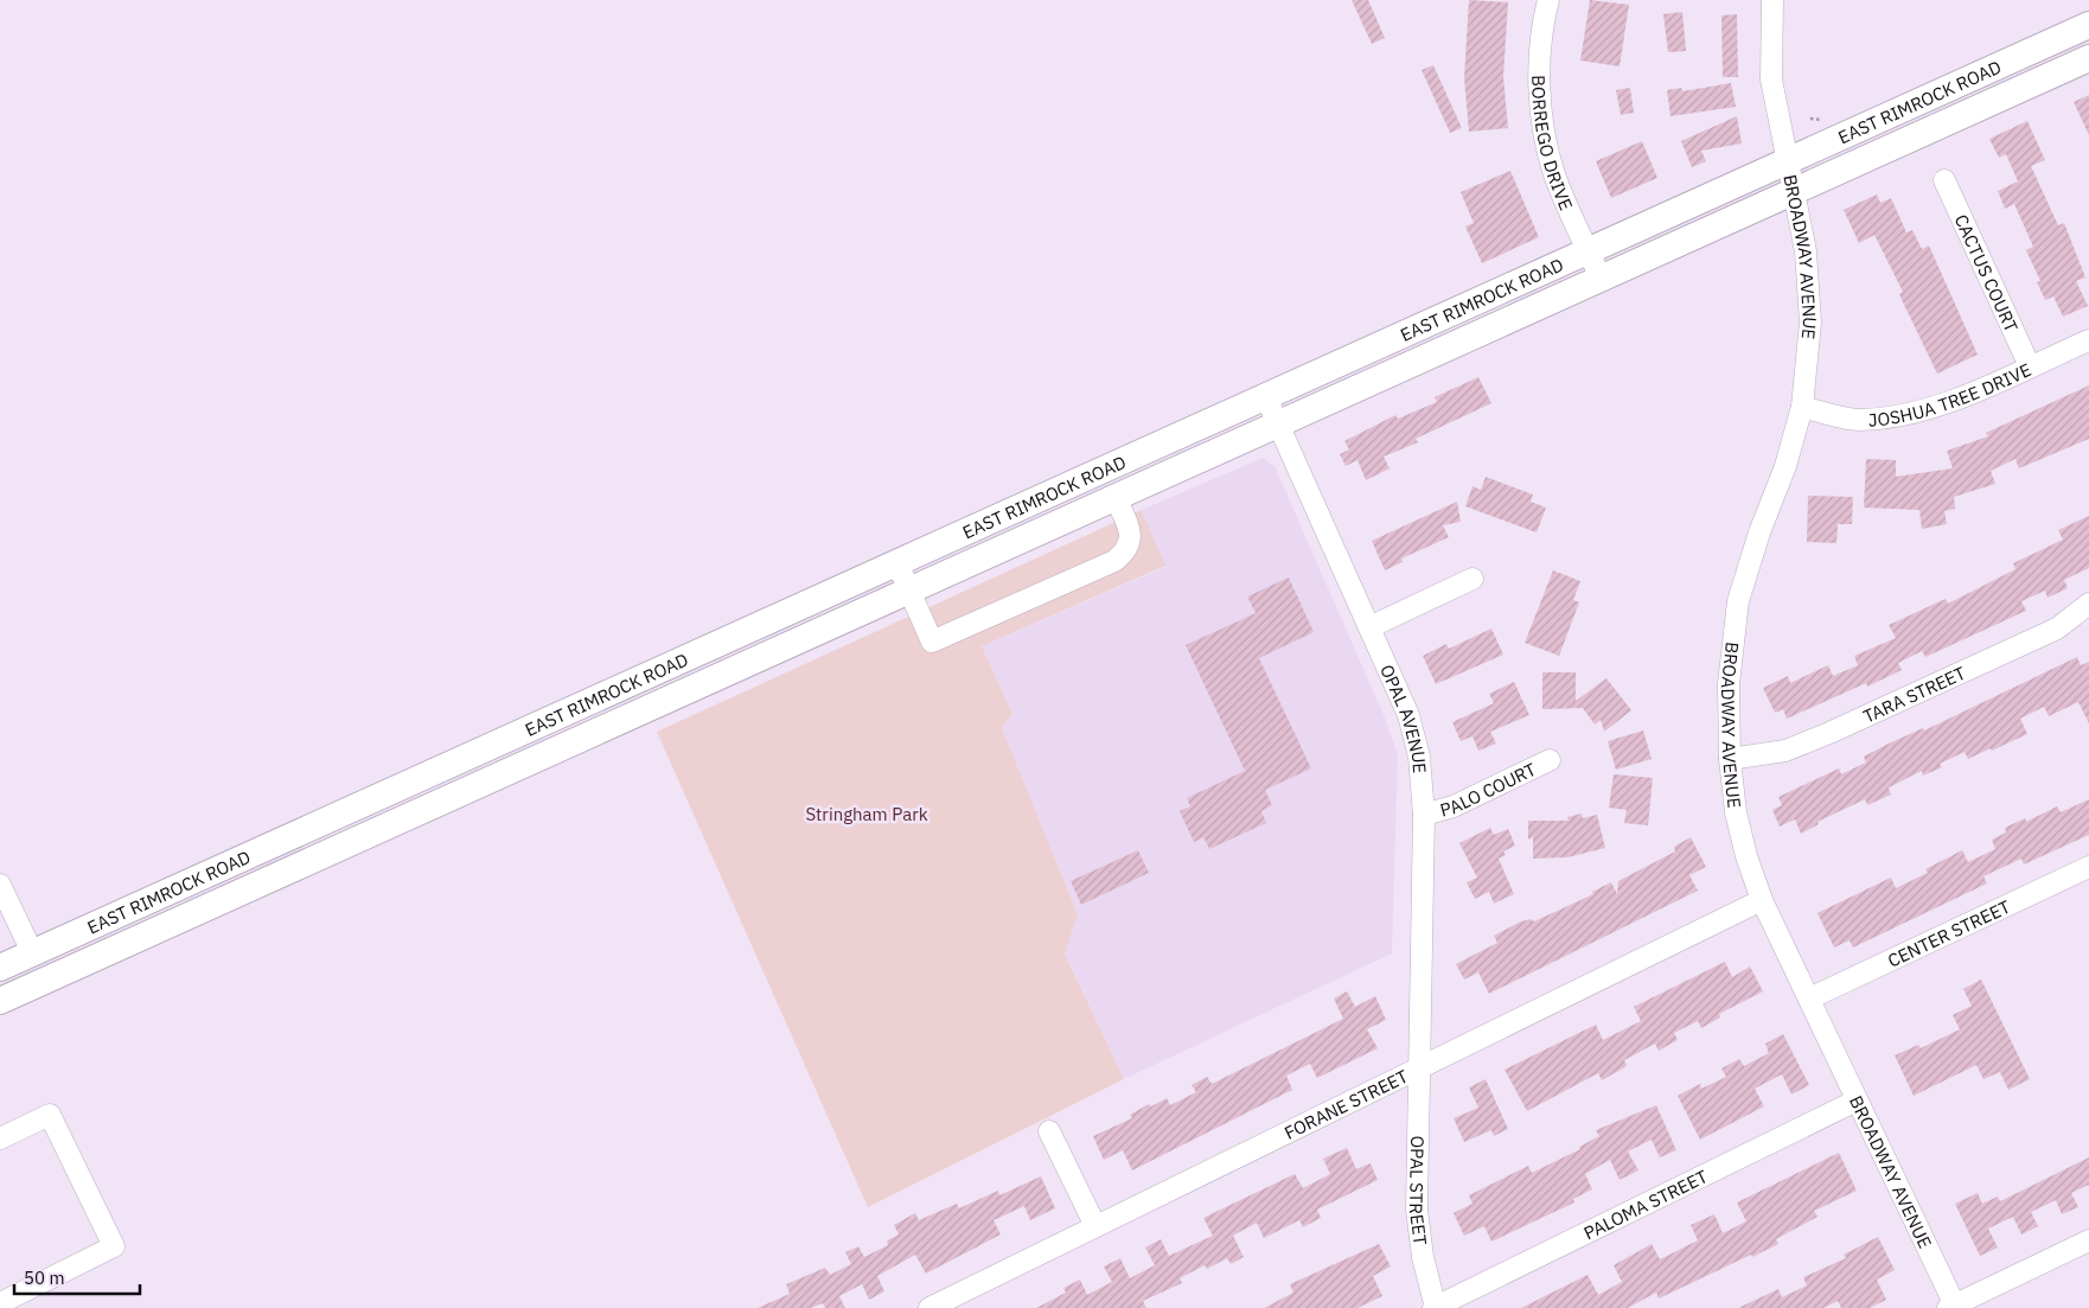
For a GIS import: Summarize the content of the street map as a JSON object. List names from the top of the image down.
{
  "streets": {
    "main road": ["EAST RIMROCK ROAD"],
    "street": [
      "BORREGO DRIVE",
      "BROADWAY AVENUE",
      "CACTUS COURT",
      "JOSHUA TREE DRIVE",
      "TARA STREET",
      "OPAL AVENUE",
      "PALO COURT",
      "CENTER STREET",
      "FORANE STREET",
      "OPAL STREET",
      "PALOMA STREET"
    ]
  },
  "crossings": [
    ["EAST RIMROCK ROAD", "BORREGO DRIVE"],
    ["EAST RIMROCK ROAD", "BROADWAY AVENUE"],
    ["EAST RIMROCK ROAD", "OPAL AVENUE"],
    ["BROADWAY AVENUE", "JOSHUA TREE DRIVE"],
    ["BROADWAY AVENUE", "TARA STREET"],
    ["BROADWAY AVENUE", "CENTER STREET"],
    ["BROADWAY AVENUE", "FORANE STREET"],
    ["BROADWAY AVENUE", "PALOMA STREET"],
    ["CACTUS COURT", "JOSHUA TREE DRIVE"],
    ["OPAL AVENUE", "PALO COURT"],
    ["OPAL AVENUE", "FORANE STREET"],
    ["OPAL AVENUE", "OPAL STREET"],
    ["FORANE STREET", "OPAL STREET"],
    ["OPAL STREET", "PALOMA STREET"]
  ],
  "parks": ["Stringham Park"],
  "scale_bar": "50 m"
}
